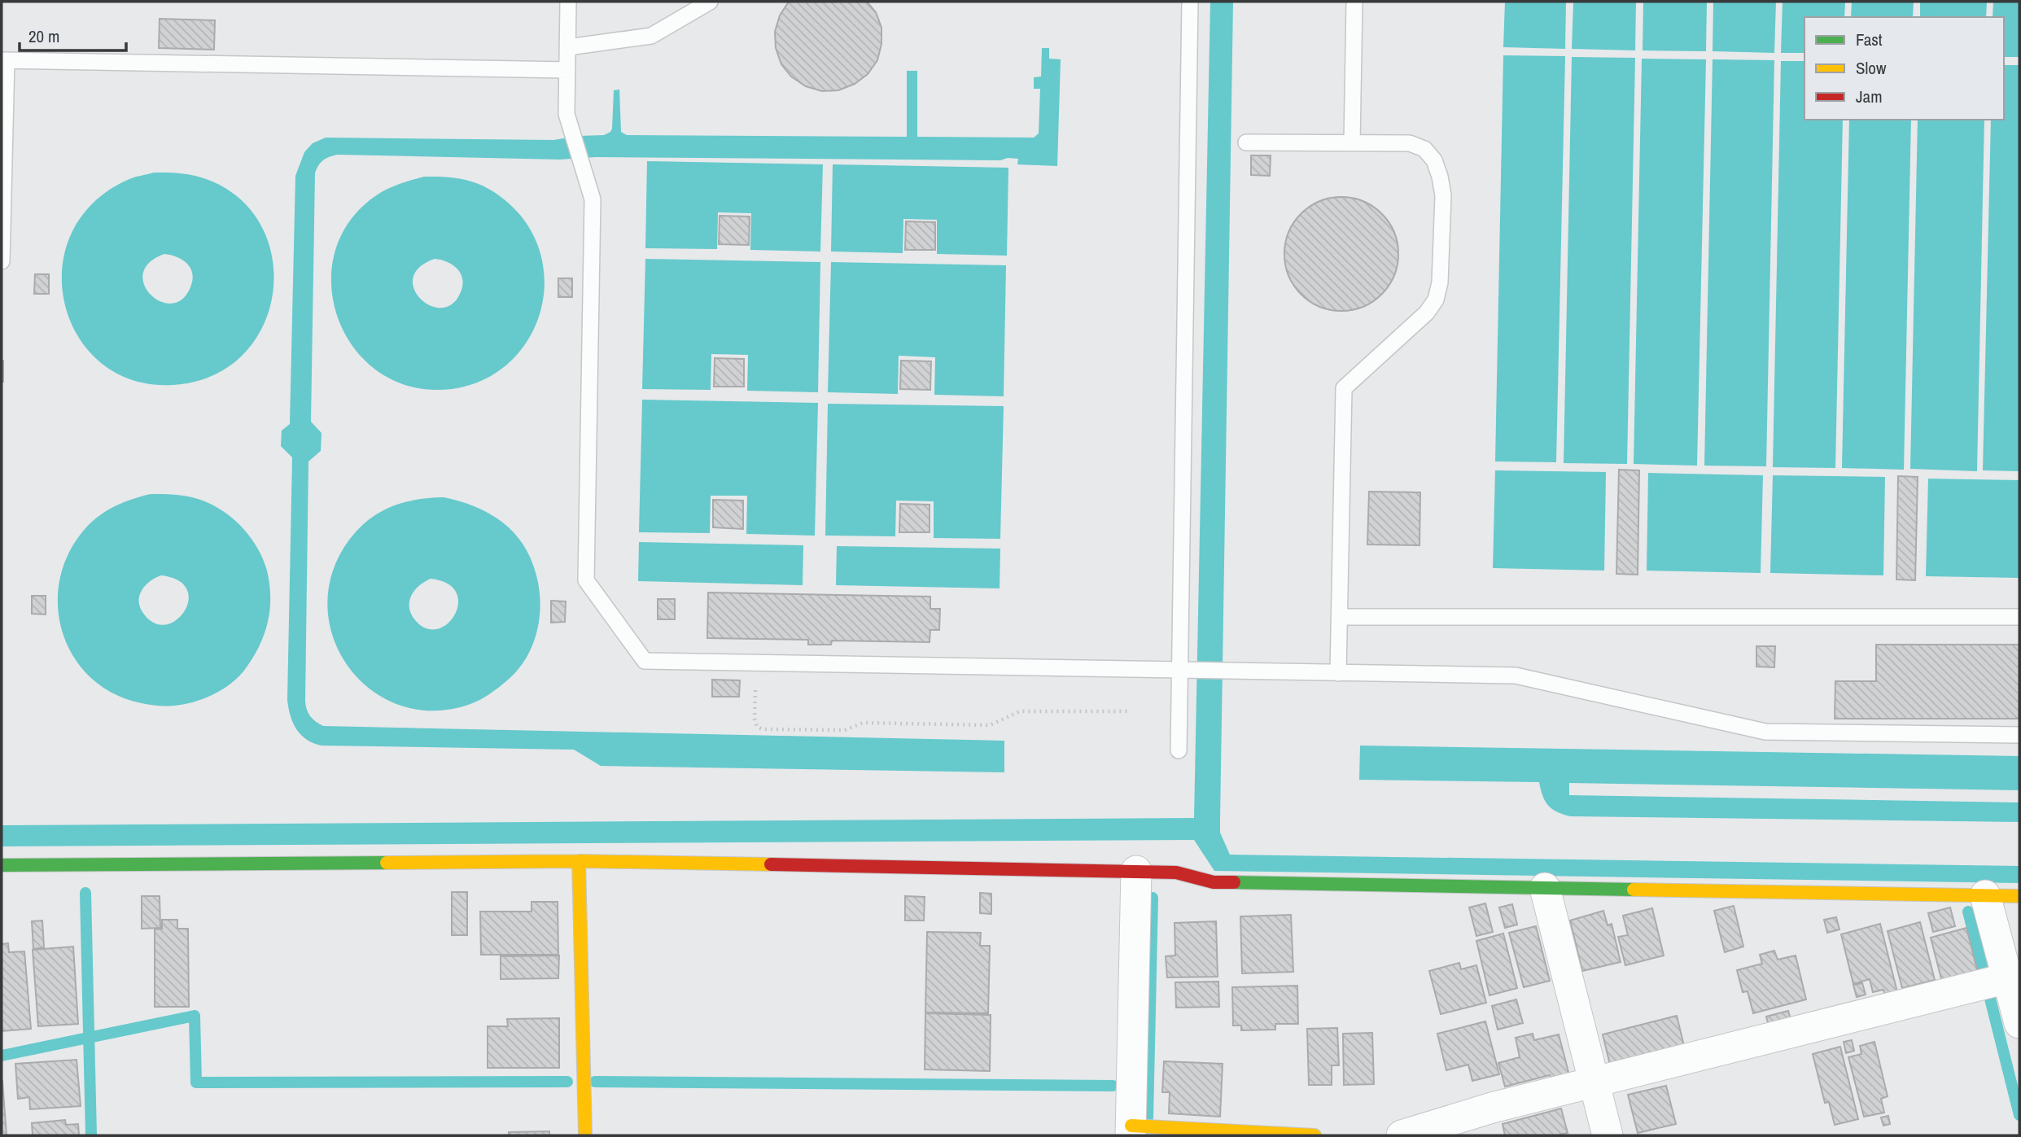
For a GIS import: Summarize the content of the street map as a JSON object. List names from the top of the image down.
{
  "legend": ["Fast", "Slow", "Jam"],
  "scale_bar": "20 m"
}
